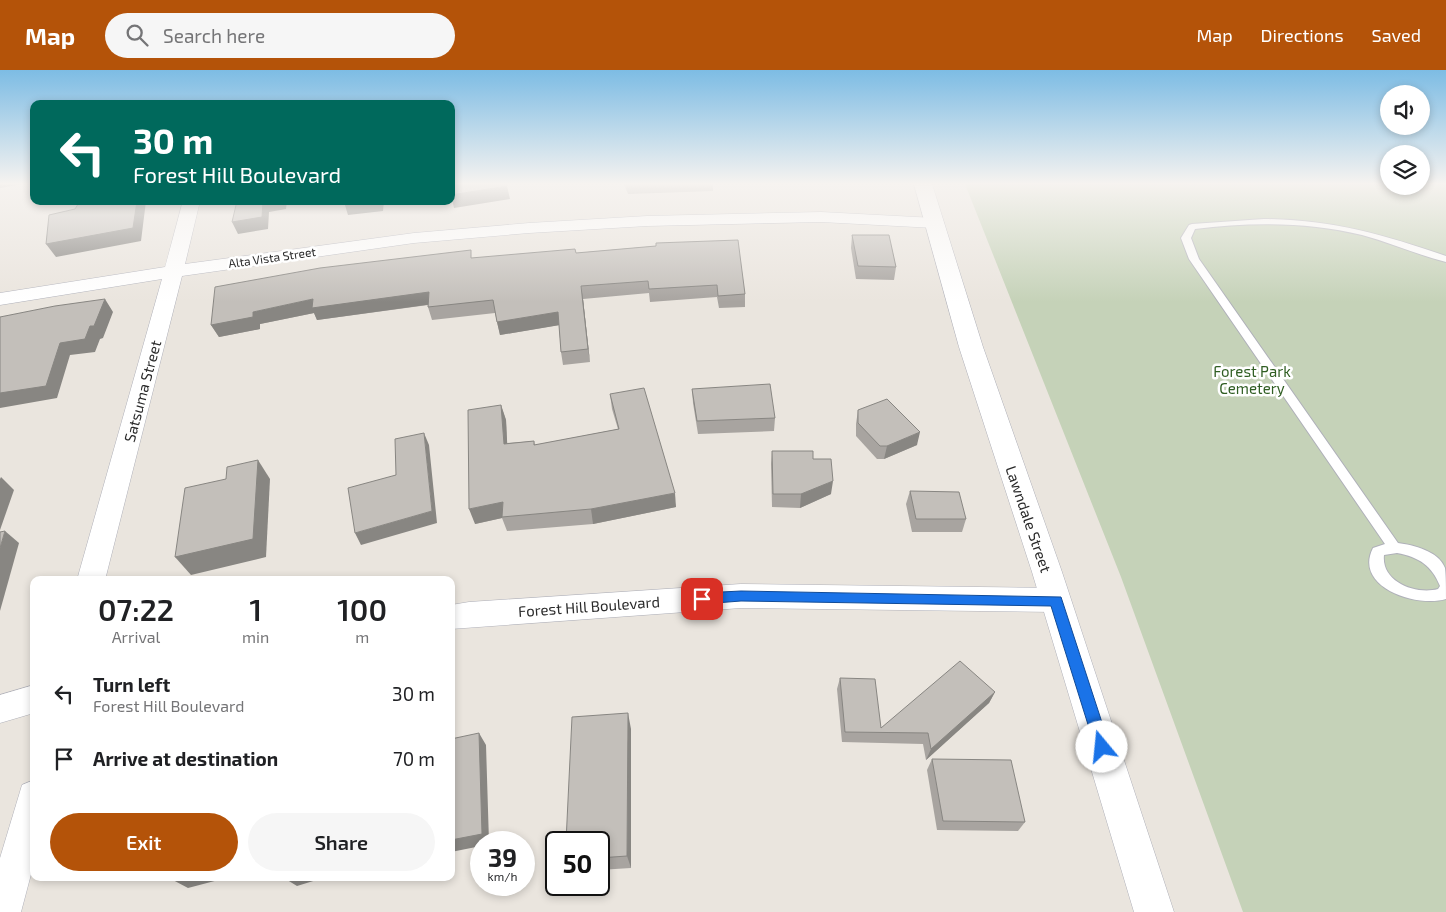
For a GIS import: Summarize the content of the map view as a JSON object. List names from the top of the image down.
{
  "streets": {
    "main road": ["Lawndale Street"],
    "street": ["Alta Vista Street", "Satsuma Street", "Forest Hill Boulevard"]
  },
  "crossings": [
    ["Alta Vista Street", "Satsuma Street"],
    ["Lawndale Street", "Forest Hill Boulevard"]
  ],
  "parks": ["Forest Park Cemetery"],
  "page": {
    "header": "Map",
    "search": "Search here",
    "nav": ["Map", "Directions", "Saved"],
    "turn": ["30 m", "Forest Hill Boulevard"],
    "eta": [
      "07:22",
      "Arrival",
      "1",
      "min",
      "100",
      "m"
    ],
    "list": [
      {
        "name": "Turn left",
        "note": "Forest Hill Boulevard",
        "value": "30 m"
      },
      {
        "name": "Arrive at destination",
        "value": "70 m"
      }
    ],
    "buttons": ["Exit", "Share"],
    "speed": "39 km/h",
    "limit": "50"
  }
}
